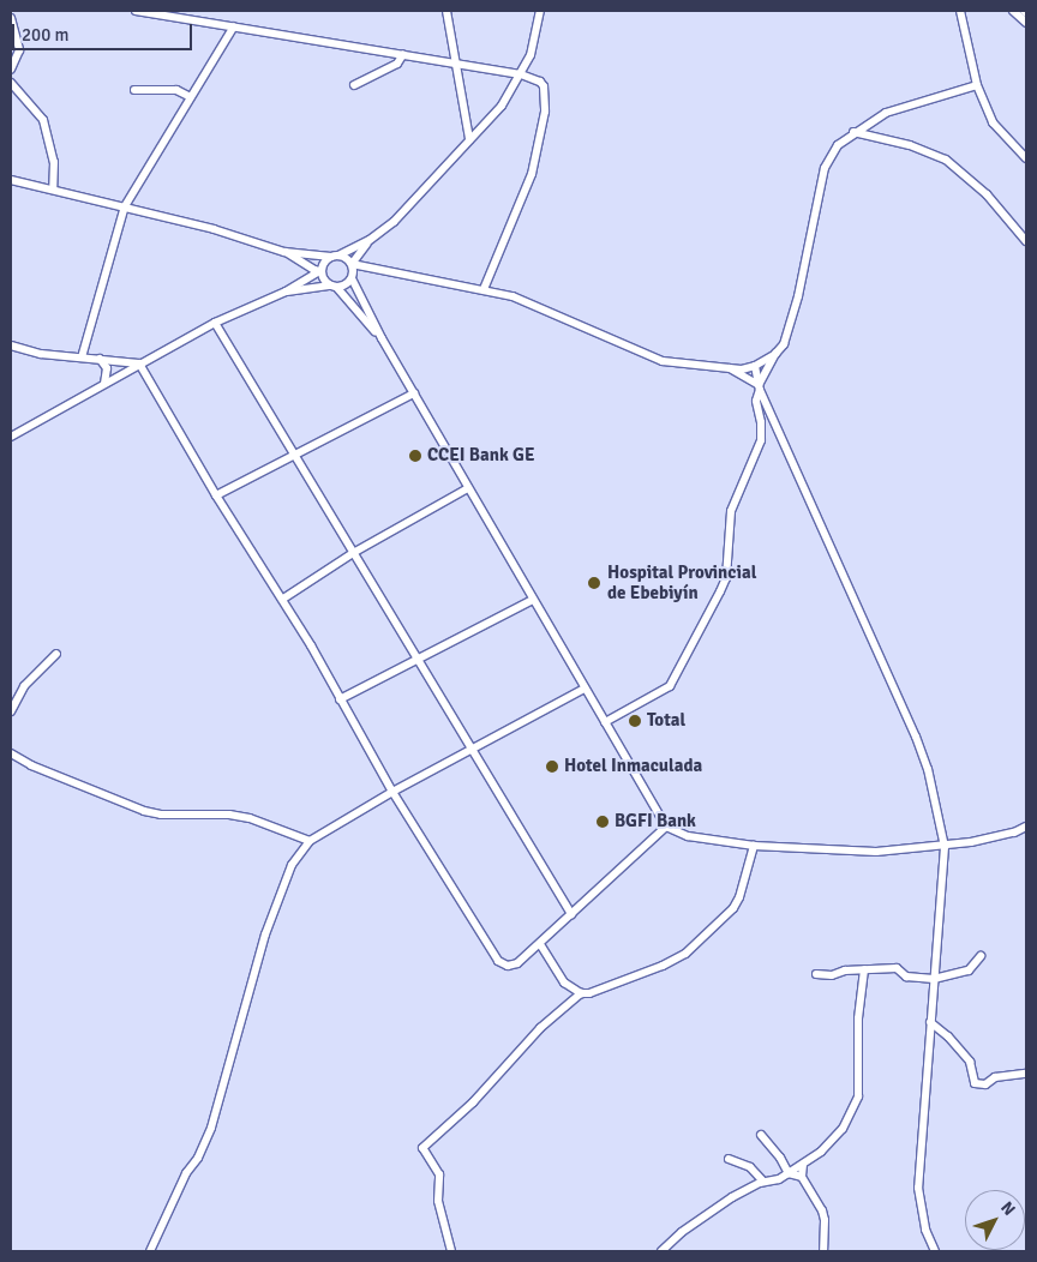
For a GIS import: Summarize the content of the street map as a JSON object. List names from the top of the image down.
{
  "places": [
    "CCEI Bank GE",
    "Hospital Provincial de Ebebiyín",
    "Total",
    "Hotel Inmaculada",
    "BGFI Bank"
  ],
  "scale_bar": "200 m",
  "north": "top right"
}
